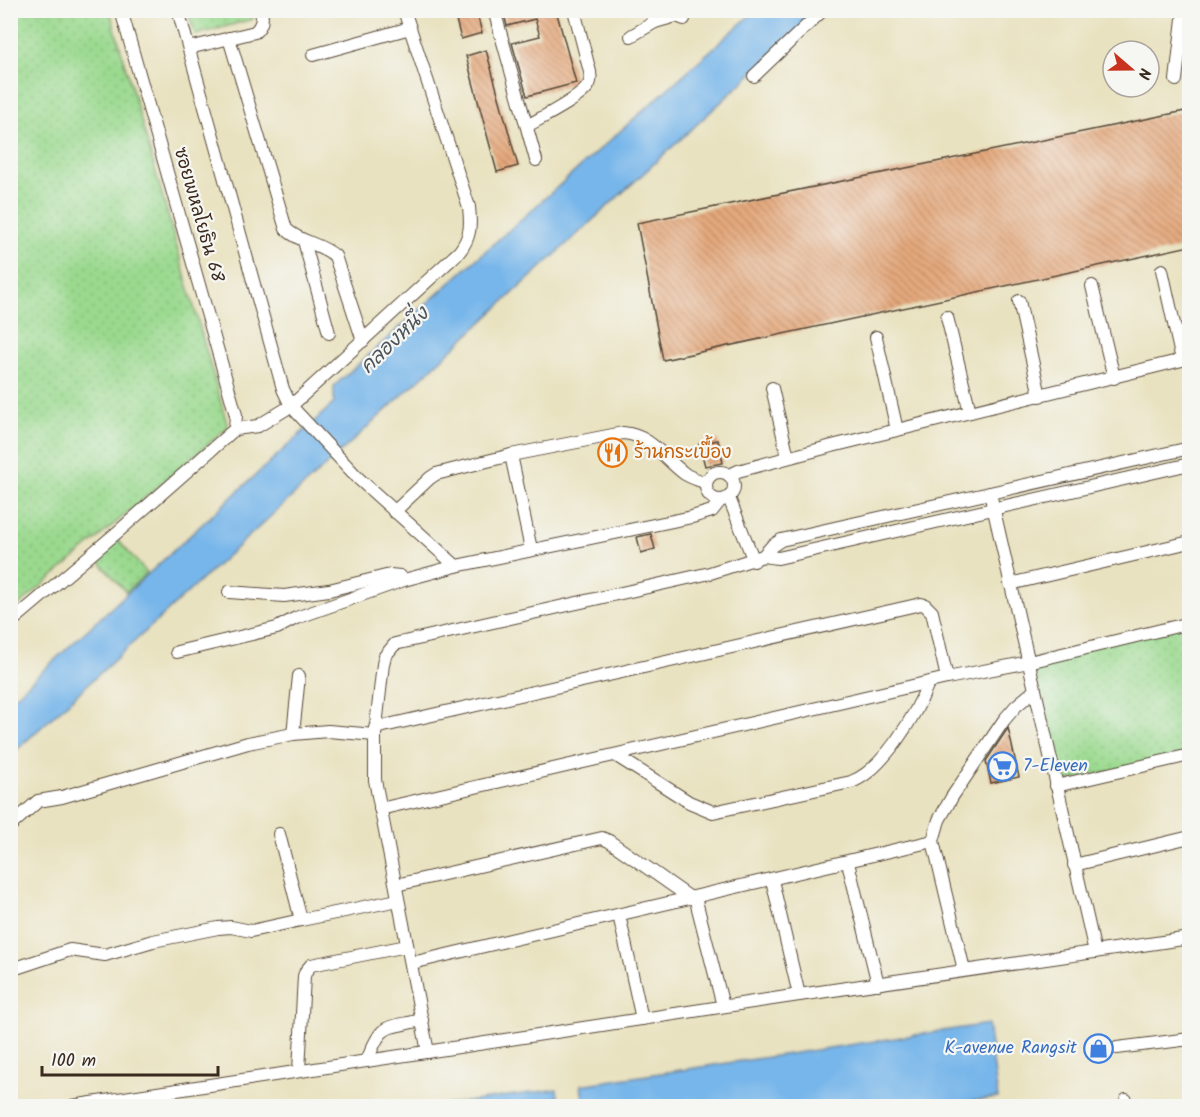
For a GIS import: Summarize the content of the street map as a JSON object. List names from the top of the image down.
{
  "streets": {
    "street": ["ซอยพหลโยธิน 68"]
  },
  "water": ["คลองหนึ่ง"],
  "places": {
    "restaurant": ["ร้านกระเบื้อง"],
    "supermarket": ["7-Eleven"],
    "shop": ["K-avenue Rangsit"]
  },
  "scale_bar": "100 m",
  "north": "right"
}
